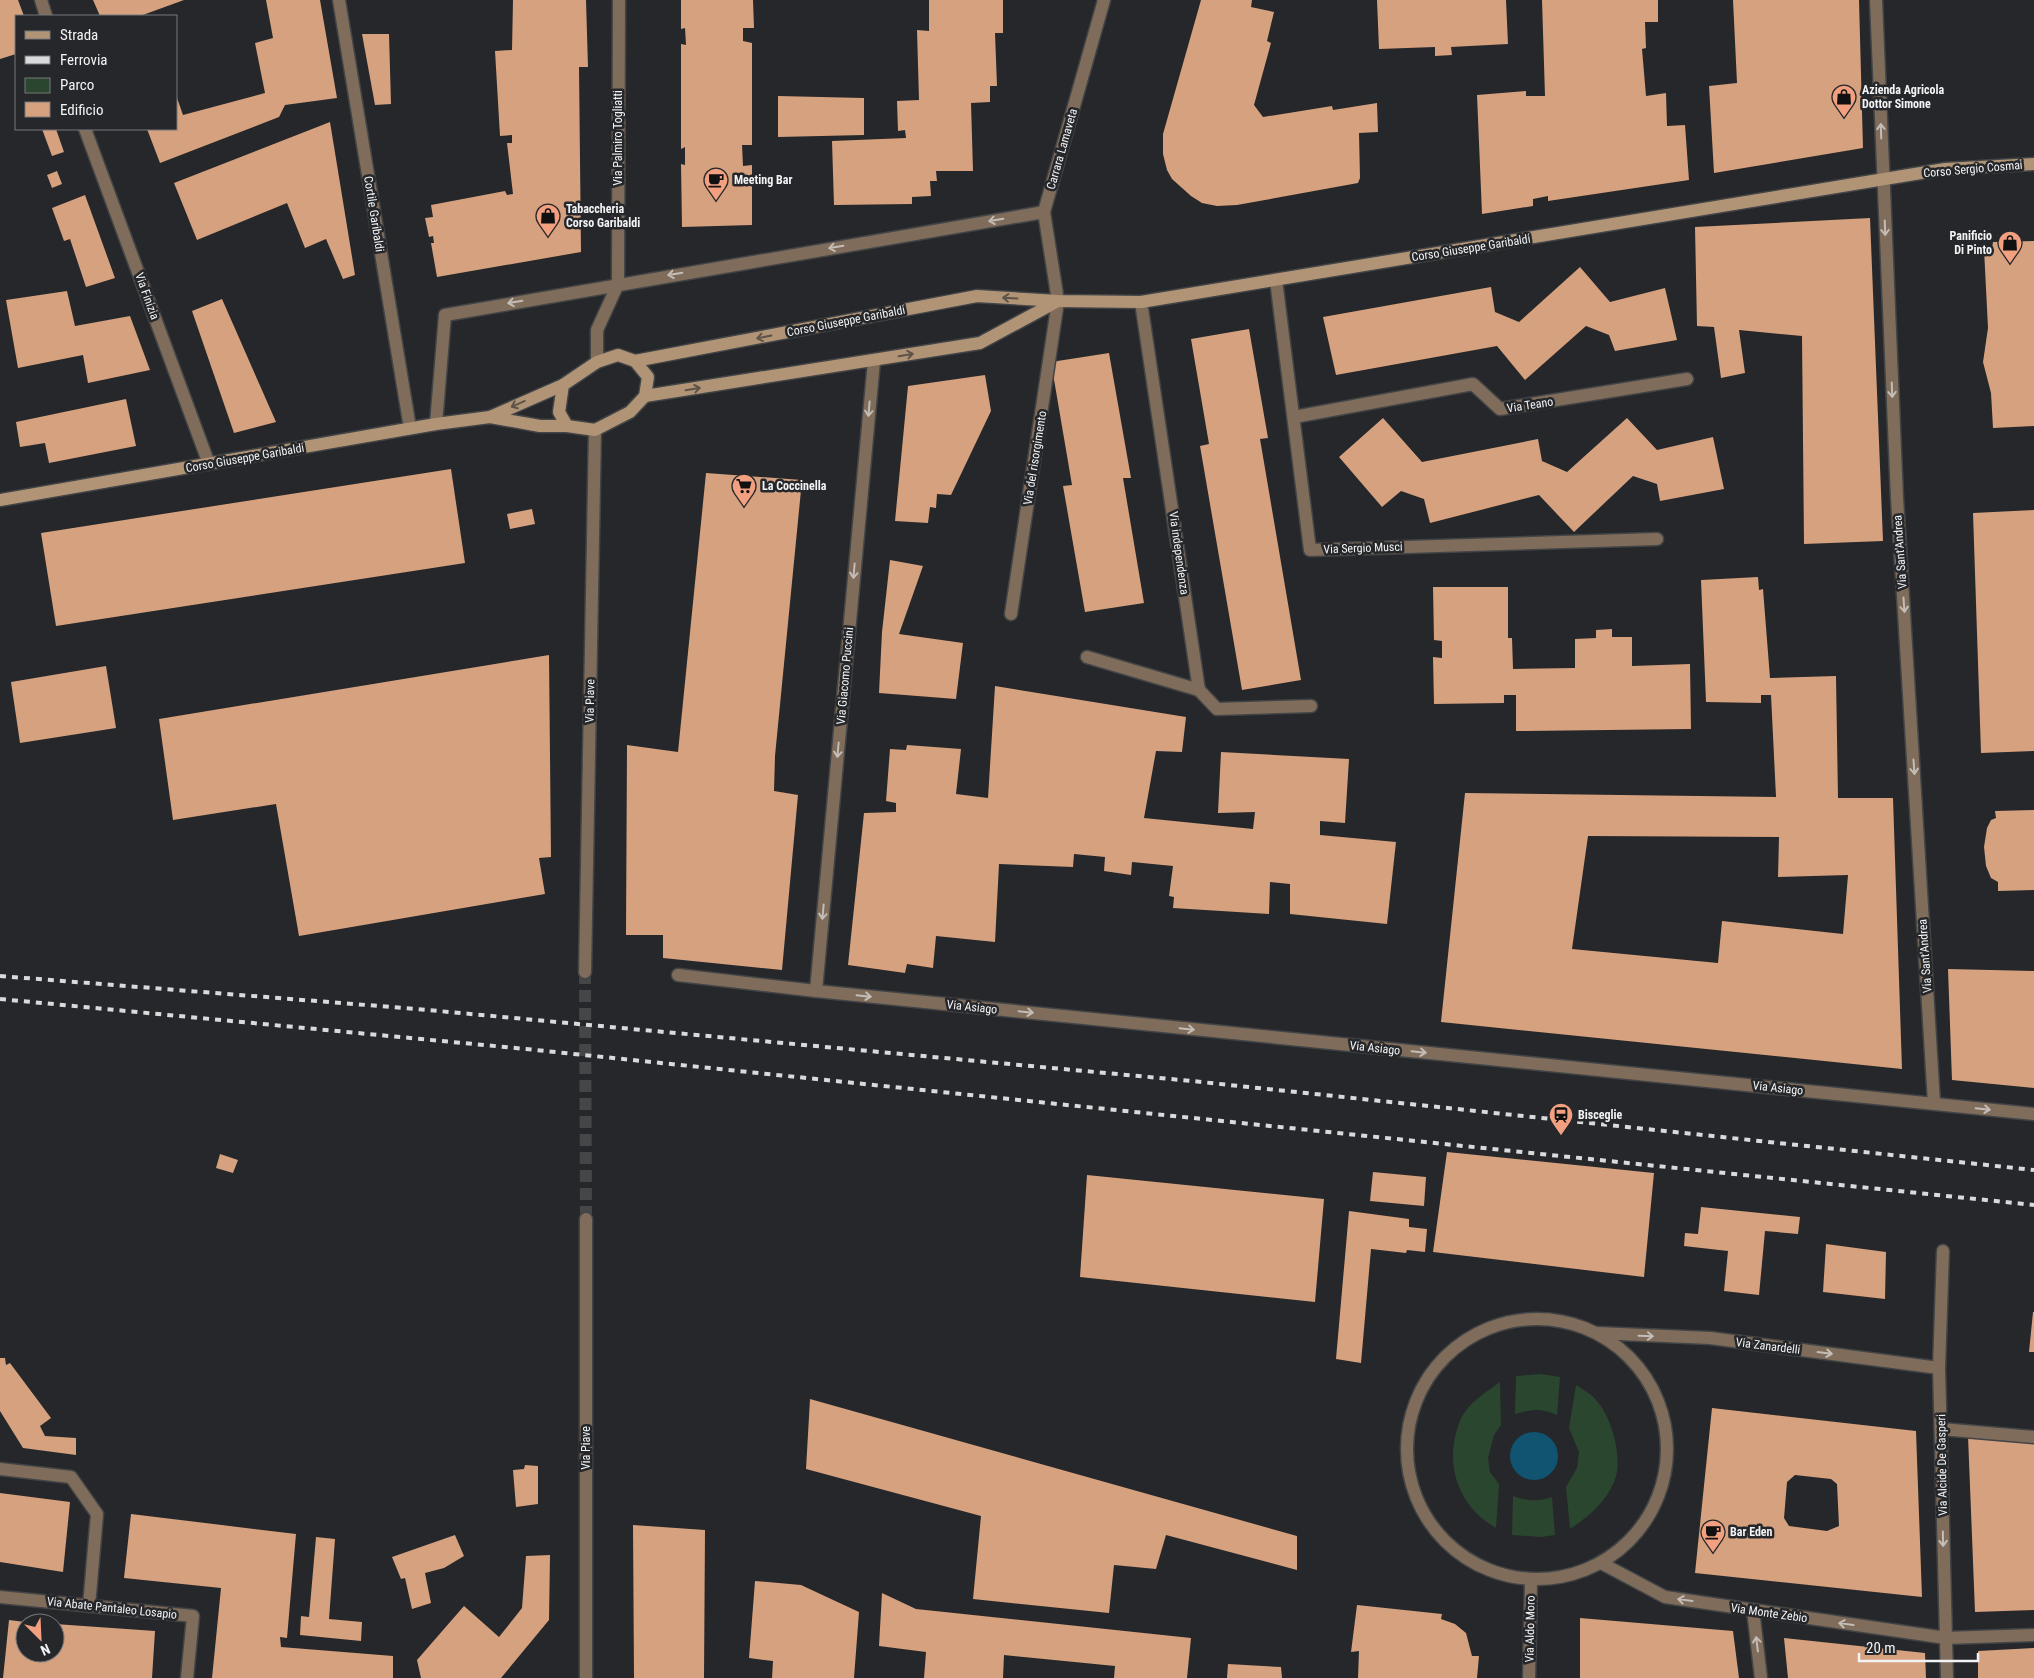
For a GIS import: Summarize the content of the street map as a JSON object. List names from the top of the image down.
{
  "streets": {
    "main road": ["Corso Sergio Cosmai", "Corso Giuseppe Garibaldi"],
    "street": [
      "Via Palmiro Togliatti",
      "Carrara Lamaveta",
      "Cortile Garibaldi",
      "Via Finizia",
      "Via Teano",
      "Via del risorgimento",
      "Via Sergio Musci",
      "Via Sant'Andrea",
      "Via independenza",
      "Via Giacomo Puccini",
      "Via Piave",
      "Via Asiago",
      "Via Zanardelli",
      "Via Alcide De Gasperi",
      "Via Abate Pantaleo Losapio",
      "Via Monte Zebio",
      "Via Aldo Moro"
    ]
  },
  "crossings": [
    ["Via Palmiro Togliatti", "Corso Giuseppe Garibaldi"],
    ["Via Palmiro Togliatti", "Via Piave"],
    ["Carrara Lamaveta", "Corso Giuseppe Garibaldi"],
    ["Carrara Lamaveta", "Via del risorgimento"],
    ["Corso Sergio Cosmai", "Corso Giuseppe Garibaldi"],
    ["Corso Sergio Cosmai", "Via Sant'Andrea"],
    ["Cortile Garibaldi", "Corso Giuseppe Garibaldi"],
    ["Corso Giuseppe Garibaldi", "Via Finizia"],
    ["Corso Giuseppe Garibaldi", "Via del risorgimento"],
    ["Corso Giuseppe Garibaldi", "Via Sergio Musci"],
    ["Corso Giuseppe Garibaldi", "Via Sant'Andrea"],
    ["Corso Giuseppe Garibaldi", "Via independenza"],
    ["Corso Giuseppe Garibaldi", "Via Giacomo Puccini"],
    ["Corso Giuseppe Garibaldi", "Via Piave"],
    ["Via Teano", "Via Sergio Musci"],
    ["Via Sant'Andrea", "Via Asiago"],
    ["Via Giacomo Puccini", "Via Asiago"],
    ["Via Zanardelli", "Via Alcide De Gasperi"],
    ["Via Alcide De Gasperi", "Via Monte Zebio"]
  ],
  "one_way": [
    "Via Giacomo Puccini",
    "Via Asiago",
    "Via Zanardelli",
    "Via Alcide De Gasperi",
    "Via Monte Zebio"
  ],
  "places": {
    "shop": ["Azienda Agricola Dottor Simone", "Tabaccheria Corso Garibaldi", "Panificio Di Pinto"],
    "cafe": ["Meeting Bar", "Bar Eden"],
    "supermarket": ["La Coccinella"],
    "station": ["Bisceglie"]
  },
  "legend": [
    "Strada",
    "Ferrovia",
    "Parco",
    "Edificio"
  ],
  "scale_bar": "20 m",
  "north": "bottom right"
}
